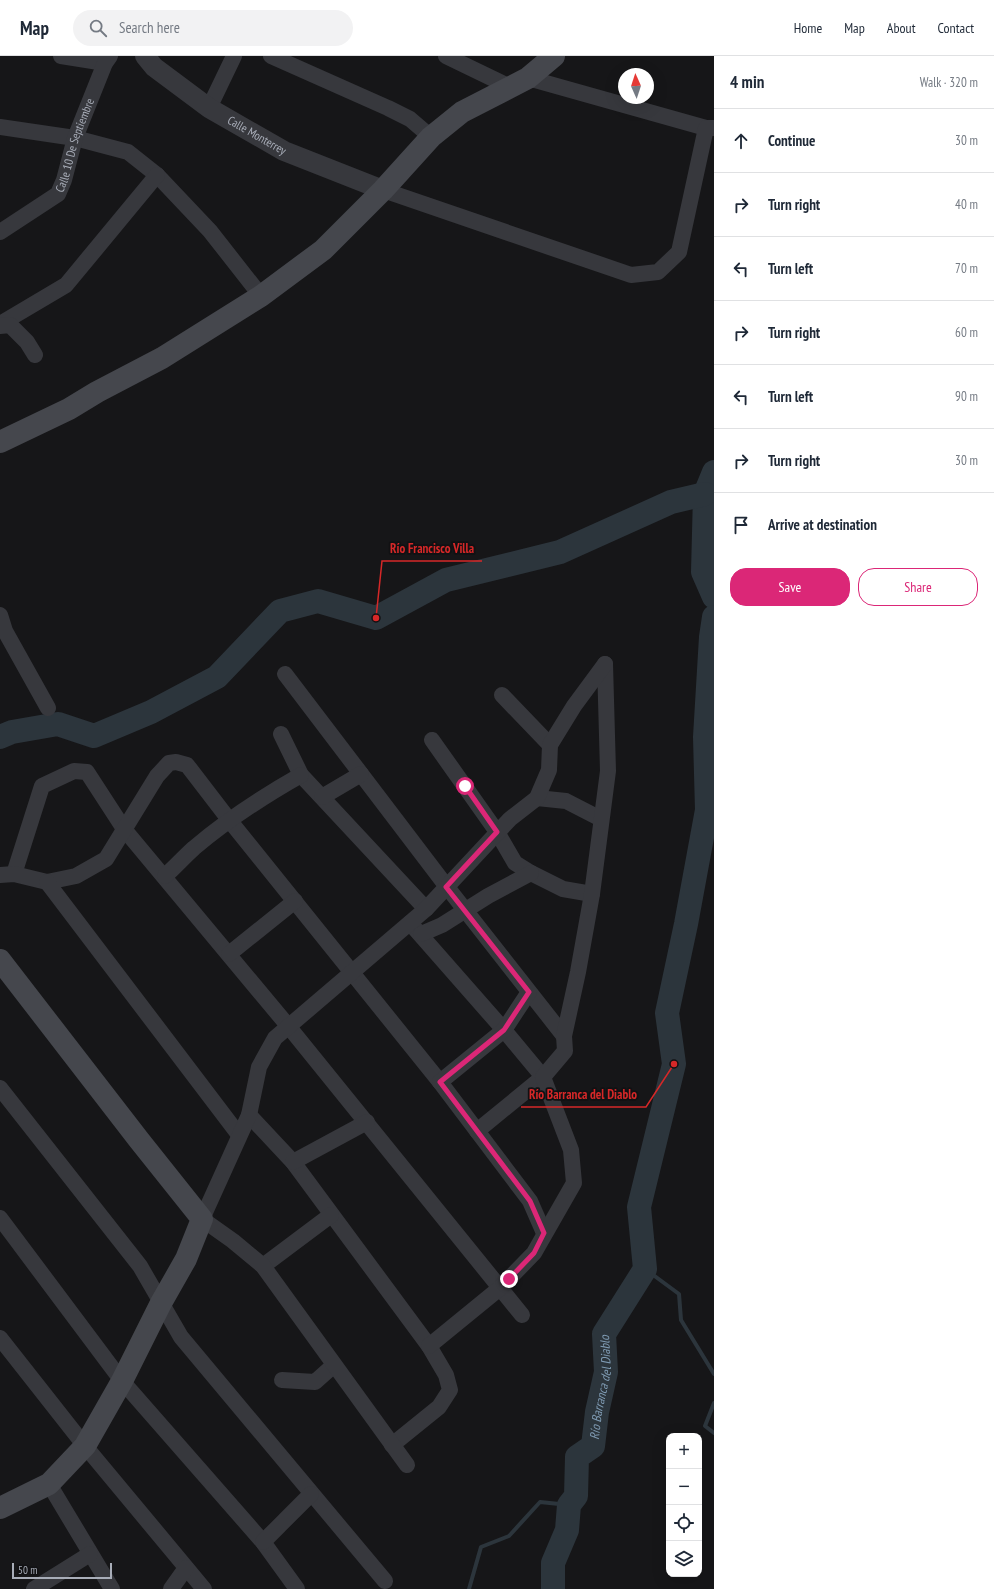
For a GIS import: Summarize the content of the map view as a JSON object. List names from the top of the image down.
{
  "streets": {
    "street": ["Calle Monterrey", "Calle 10 De Septiembre"]
  },
  "water": ["Río Barranca del Diablo"],
  "places": ["Río Francisco Villa", "Río Barranca del Diablo"],
  "scale_bar": "50 m",
  "north": "top",
  "page": {
    "header": "Map",
    "search": "Search here",
    "nav": [
      "Home",
      "Map",
      "About",
      "Contact"
    ],
    "heading": ["4 min", "Walk · 320 m"],
    "list": [
      ["Continue", "30 m"],
      ["Turn right", "40 m"],
      ["Turn left", "70 m"],
      ["Turn right", "60 m"],
      ["Turn left", "90 m"],
      ["Turn right", "30 m"],
      "Arrive at destination"
    ],
    "buttons": ["Save", "Share"],
    "map_buttons": ["+", "−"],
    "scale": "50 m"
  }
}
